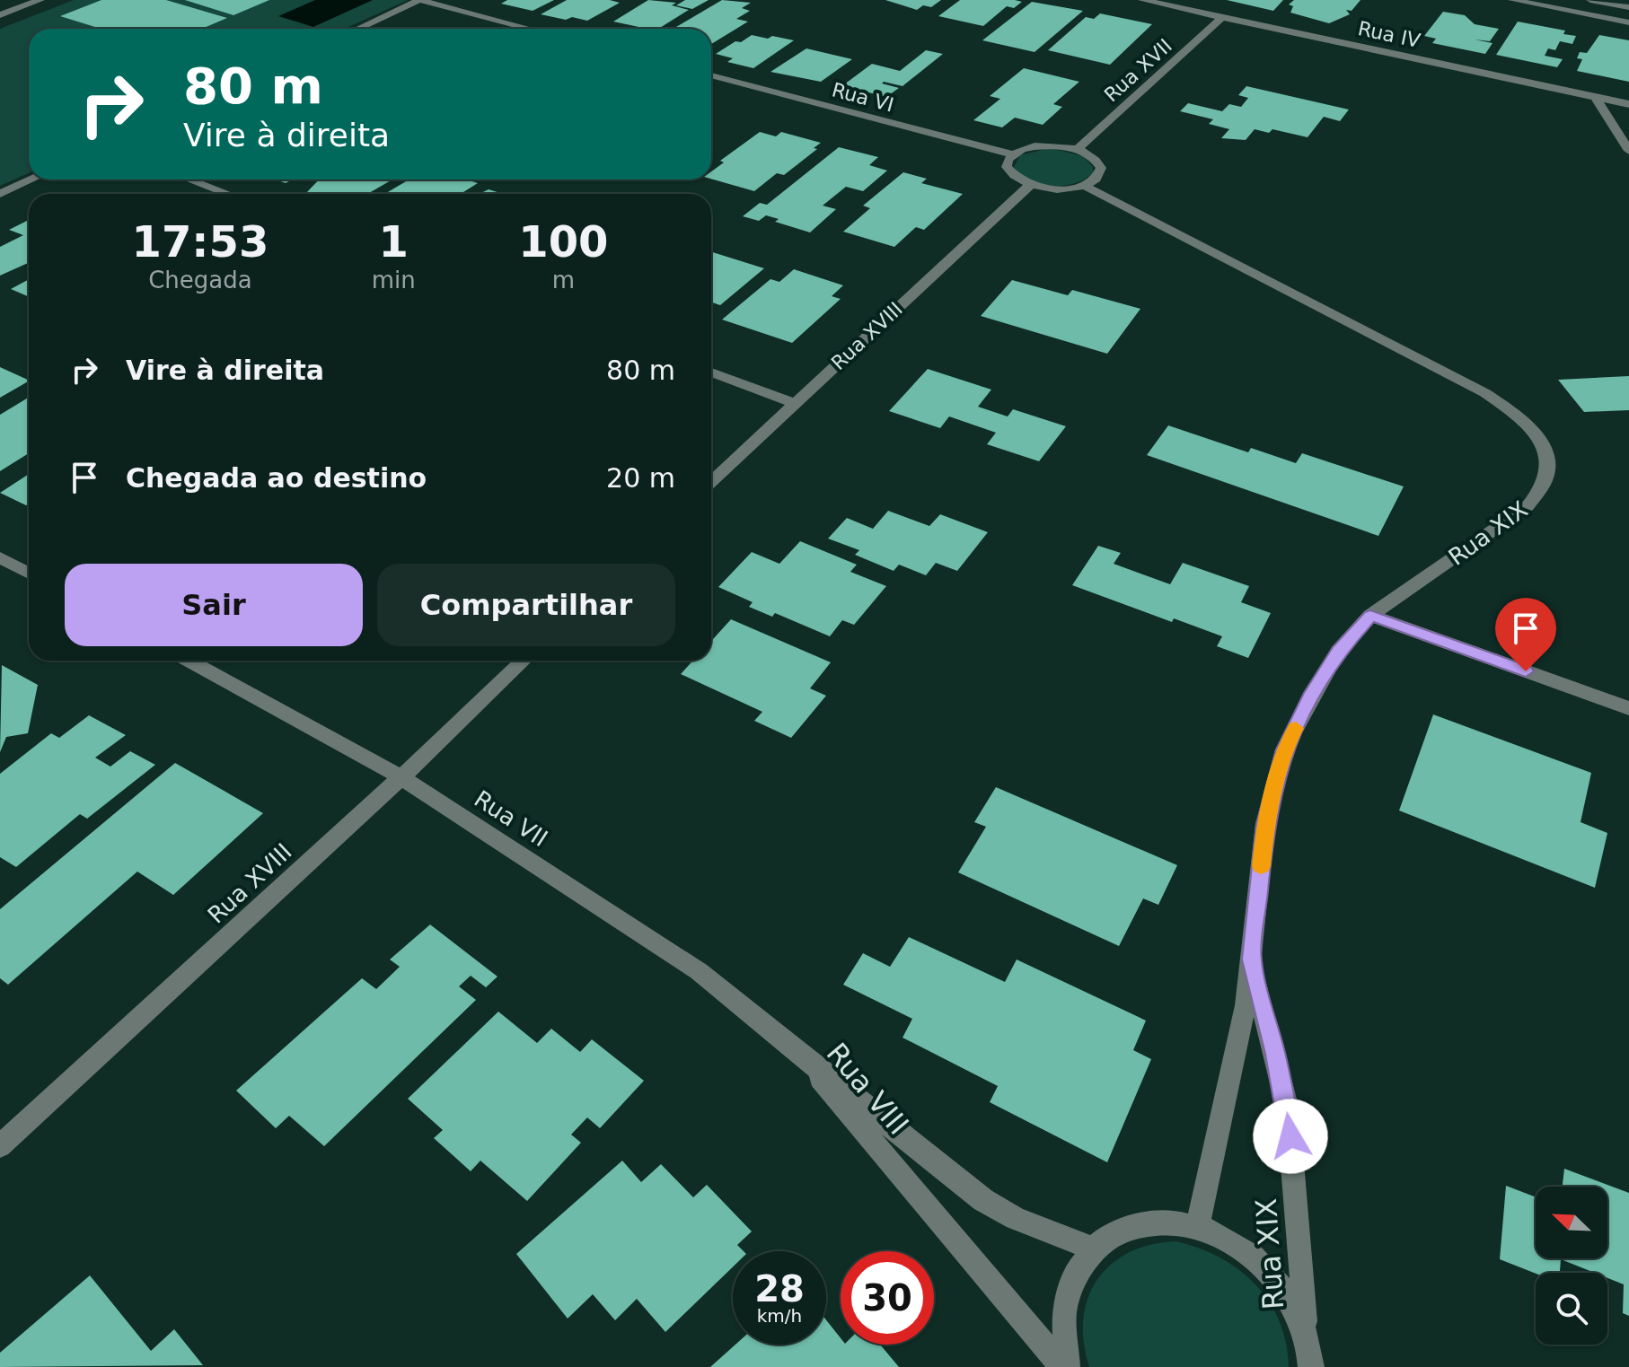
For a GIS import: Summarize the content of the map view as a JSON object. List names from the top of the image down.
{
  "streets": {
    "street": [
      "Rua IV",
      "Rua XVII",
      "Rua VI",
      "Rua XVIII",
      "Rua XIX",
      "Rua VII",
      "Rua VIII"
    ]
  },
  "crossings": [
    ["Rua IV", "Rua XVII"],
    ["Rua XVIII", "Rua VII"],
    ["Rua VII", "Rua VIII"]
  ],
  "north": "top left",
  "page": {
    "turn": ["80 m", "Vire à direita"],
    "eta": [
      "17:53",
      "Chegada",
      "1",
      "min",
      "100",
      "m"
    ],
    "list": [
      {
        "name": "Vire à direita",
        "value": "80 m"
      },
      {
        "name": "Chegada ao destino",
        "value": "20 m"
      }
    ],
    "buttons": ["Sair", "Compartilhar"],
    "speed": "28 km/h",
    "limit": "30"
  }
}
